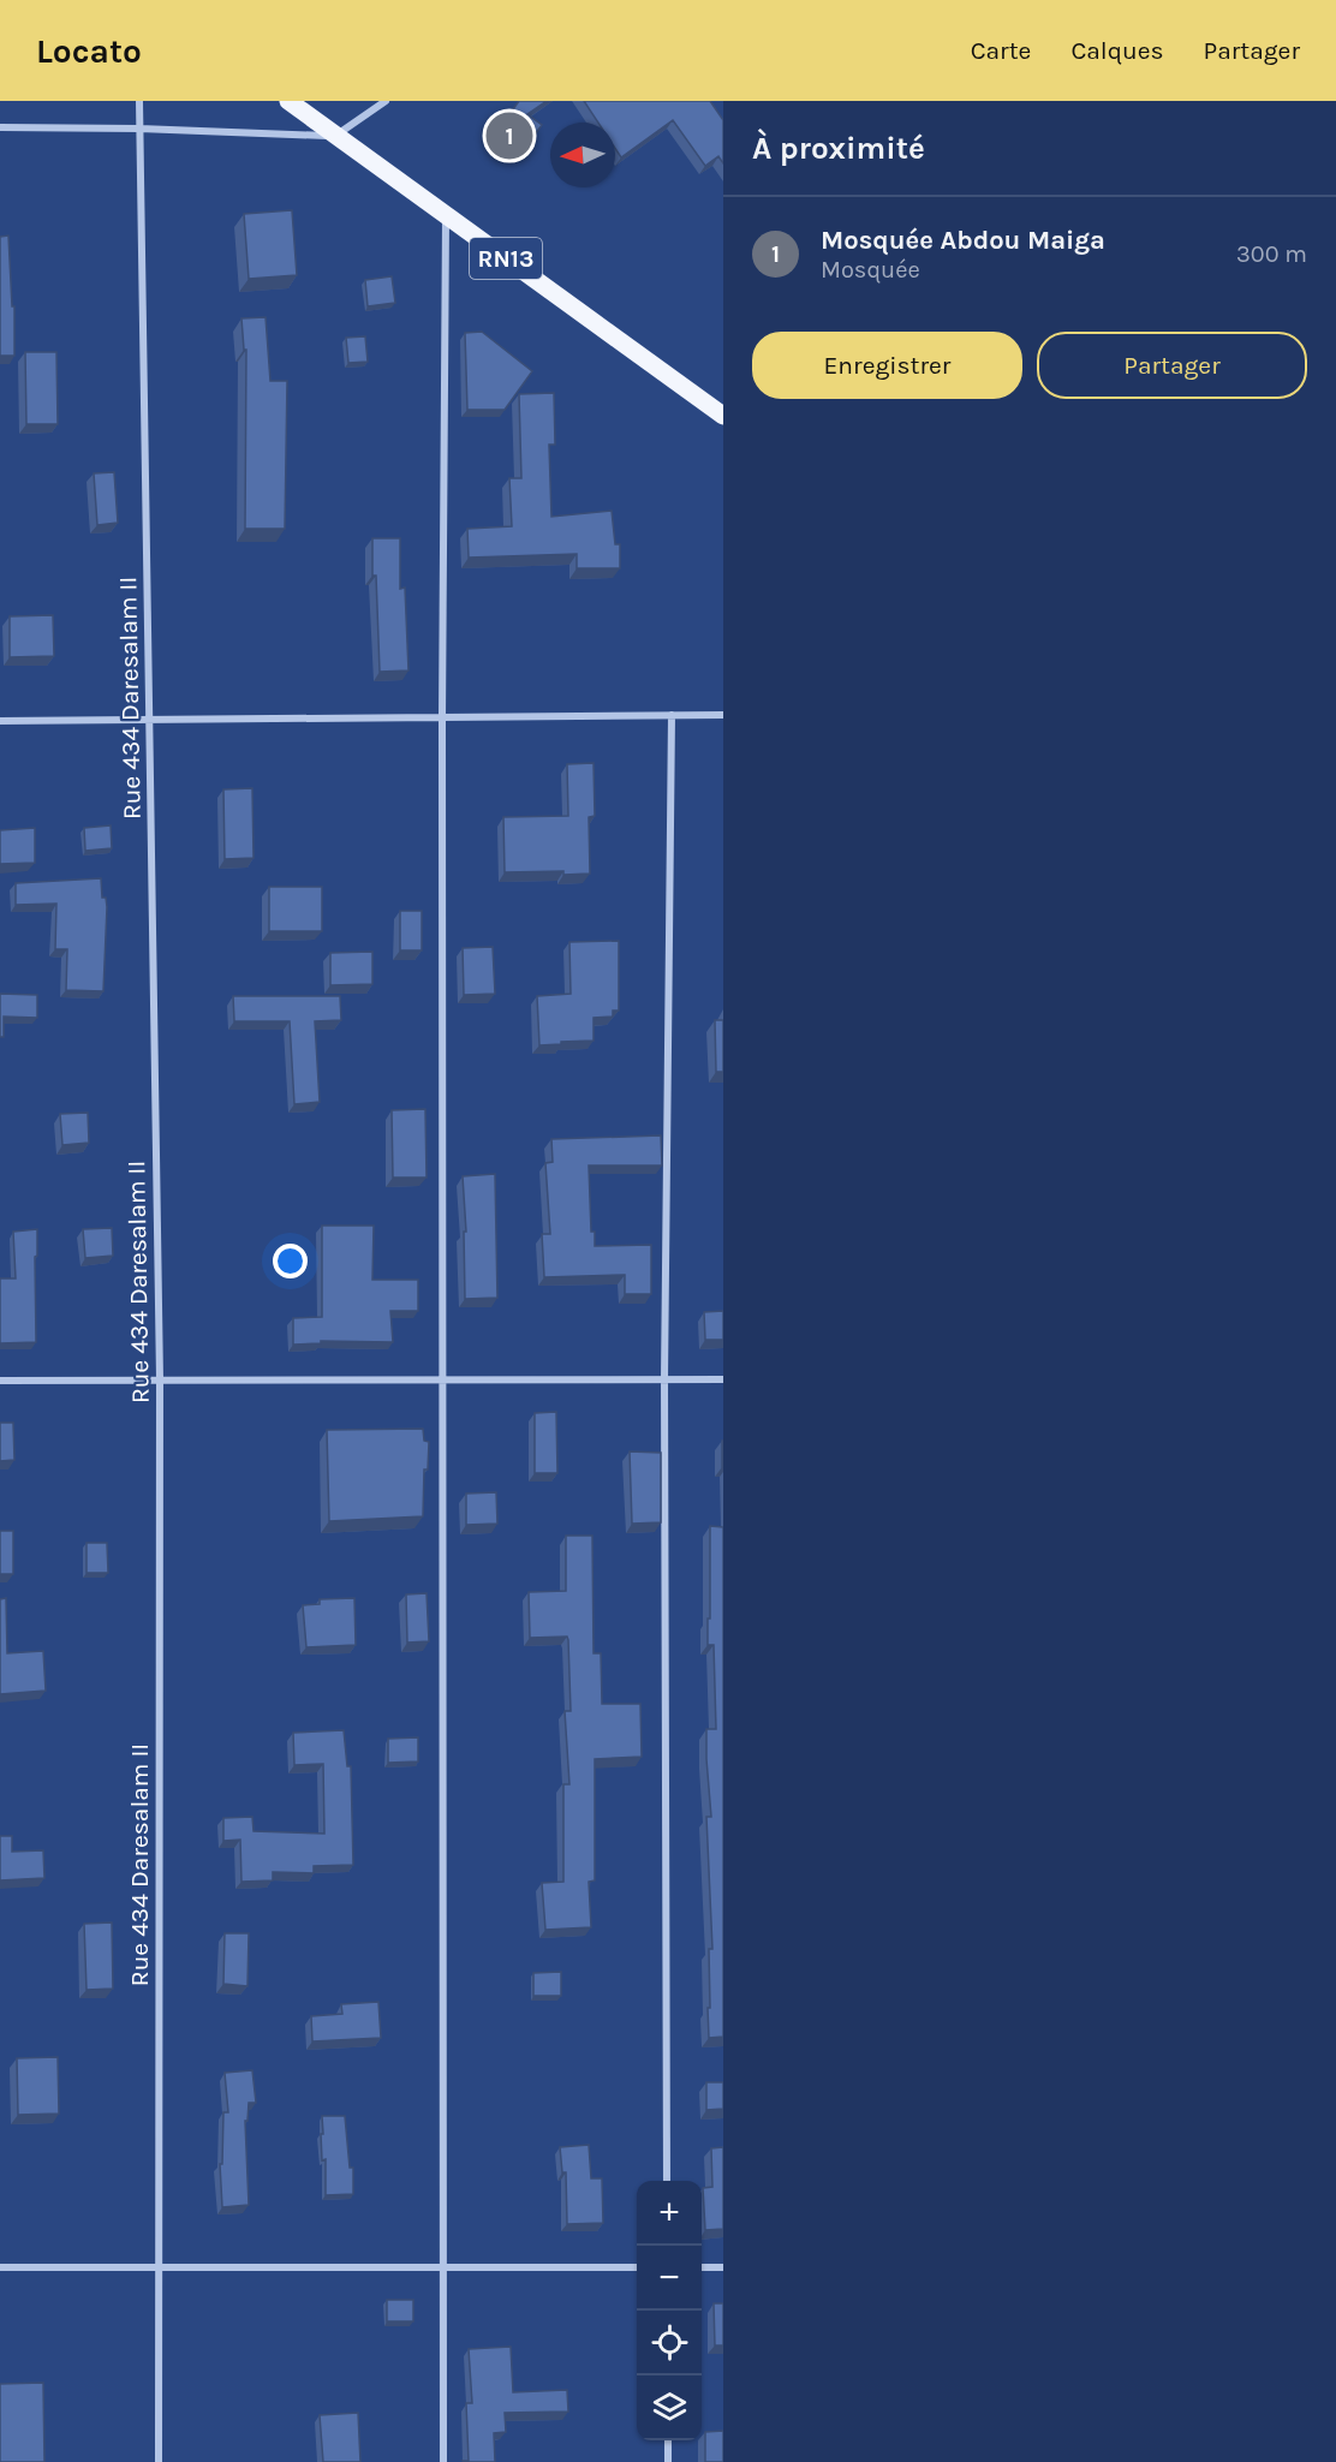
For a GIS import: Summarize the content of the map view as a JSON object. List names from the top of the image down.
{
  "streets": {
    "main road": ["RN13"],
    "street": ["Rue 434 Daresalam II"]
  },
  "north": "left",
  "page": {
    "header": "Locato",
    "nav": ["Carte", "Calques", "Partager"],
    "heading": "À proximité",
    "pins": "1",
    "list": [
      {
        "mark": "1",
        "name": "Mosquée Abdou Maiga",
        "note": "Mosquée",
        "value": "300 m"
      }
    ],
    "buttons": ["Enregistrer", "Partager"],
    "map_buttons": ["+", "−"]
  }
}
